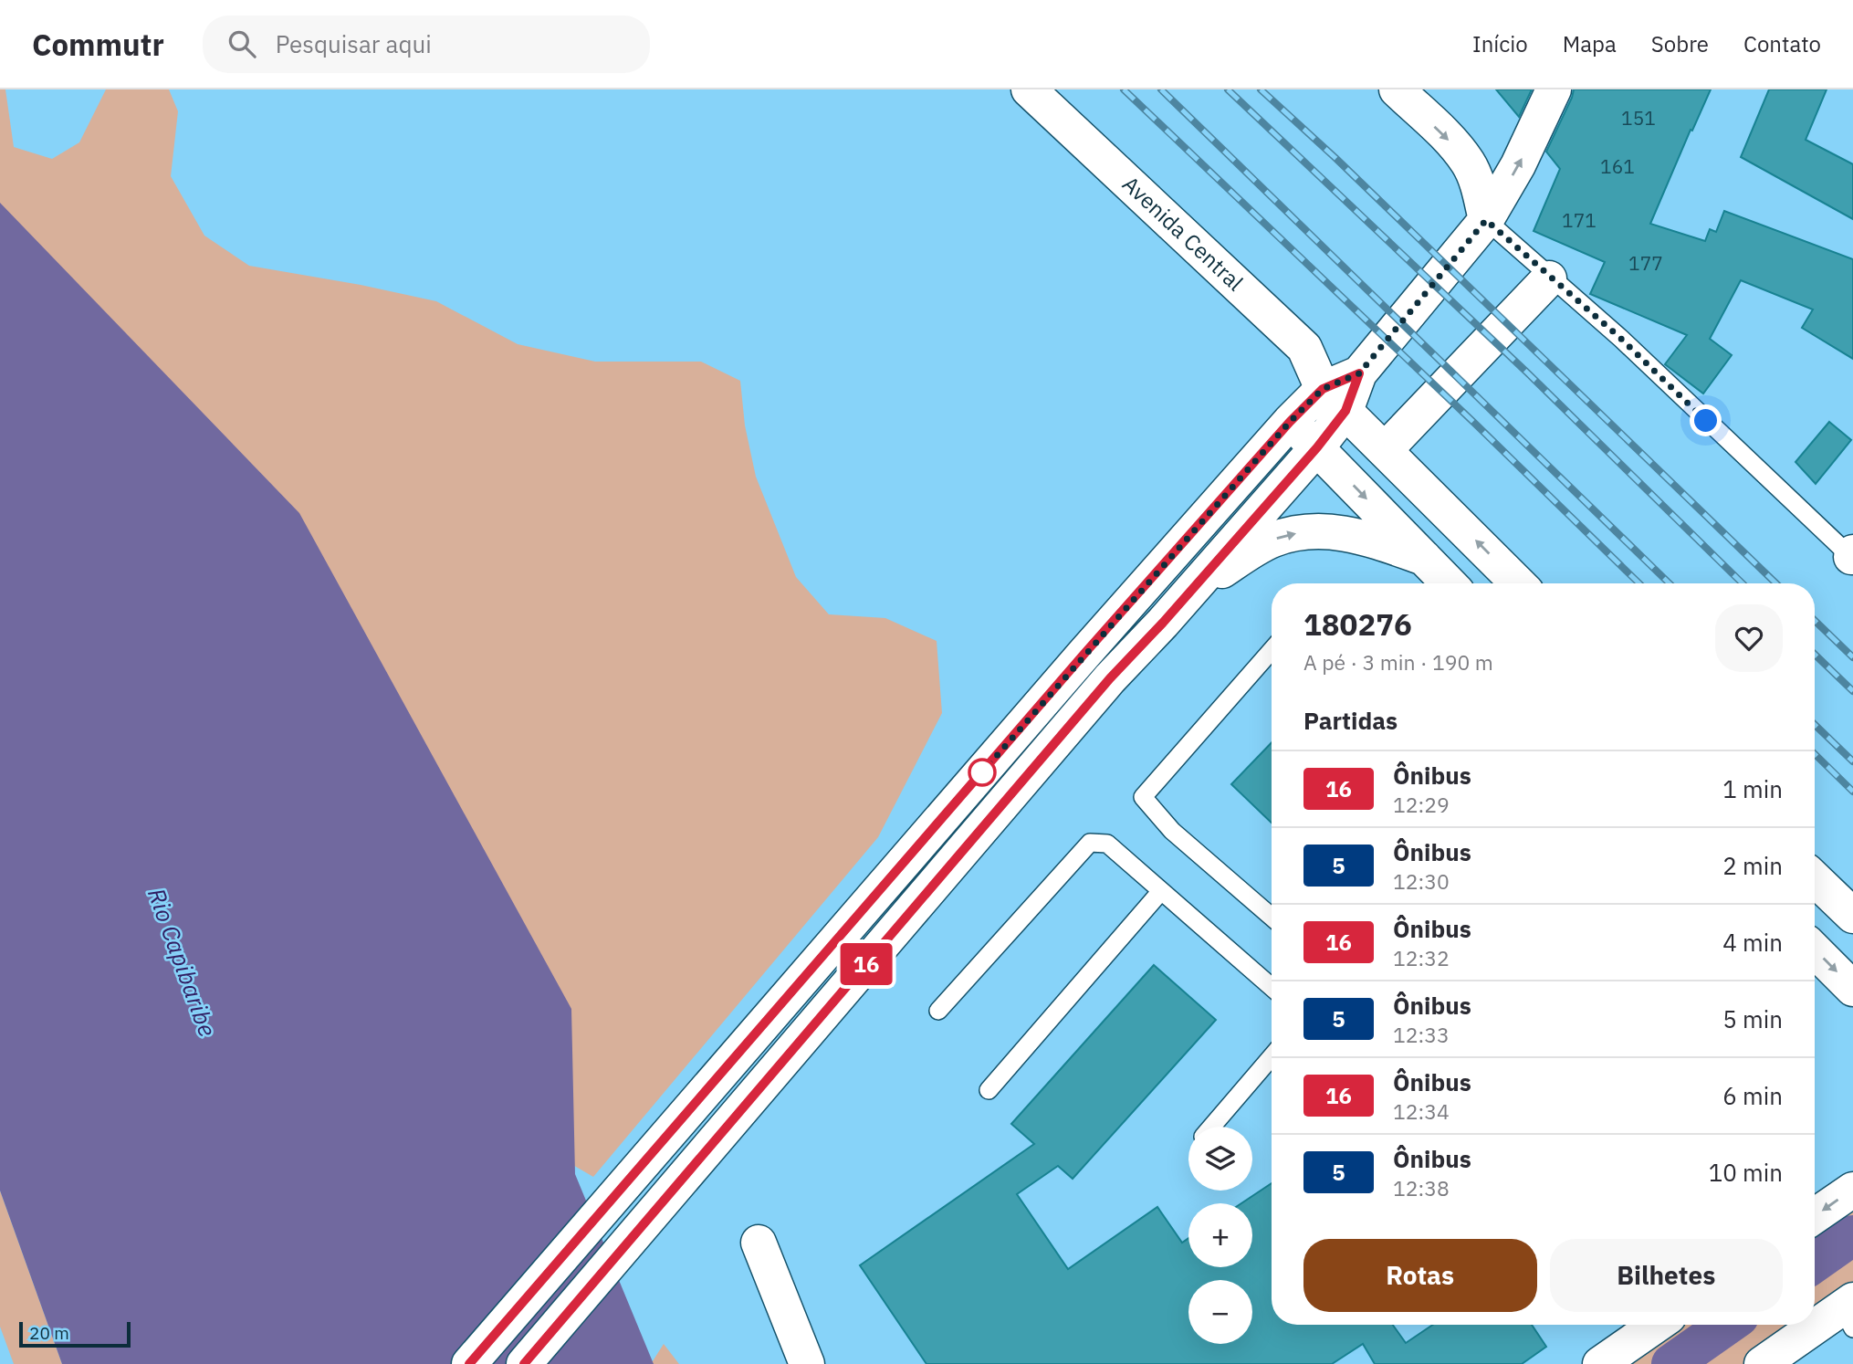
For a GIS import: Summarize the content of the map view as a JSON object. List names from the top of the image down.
{
  "streets": {
    "street": ["Avenida Central"]
  },
  "water": ["Rio Capibaribe"],
  "lines": ["bus line 16"],
  "house_numbers": [
    "151",
    "161",
    "171",
    "177"
  ],
  "scale_bar": "20 m",
  "page": {
    "header": "Commutr",
    "search": "Pesquisar aqui",
    "nav": [
      "Início",
      "Mapa",
      "Sobre",
      "Contato"
    ],
    "on_map": "16",
    "heading": [
      ["180276", "A pé · 3 min · 190 m"],
      "Partidas"
    ],
    "list": [
      {
        "mark": "16",
        "name": "Ônibus",
        "note": "12:29",
        "value": "1 min"
      },
      {
        "mark": "5",
        "name": "Ônibus",
        "note": "12:30",
        "value": "2 min"
      },
      {
        "mark": "16",
        "name": "Ônibus",
        "note": "12:32",
        "value": "4 min"
      },
      {
        "mark": "5",
        "name": "Ônibus",
        "note": "12:33",
        "value": "5 min"
      },
      {
        "mark": "16",
        "name": "Ônibus",
        "note": "12:34",
        "value": "6 min"
      },
      {
        "mark": "5",
        "name": "Ônibus",
        "note": "12:38",
        "value": "10 min"
      }
    ],
    "map_buttons": ["+", "−"],
    "buttons": ["Rotas", "Bilhetes"],
    "scale": "20 m"
  }
}
